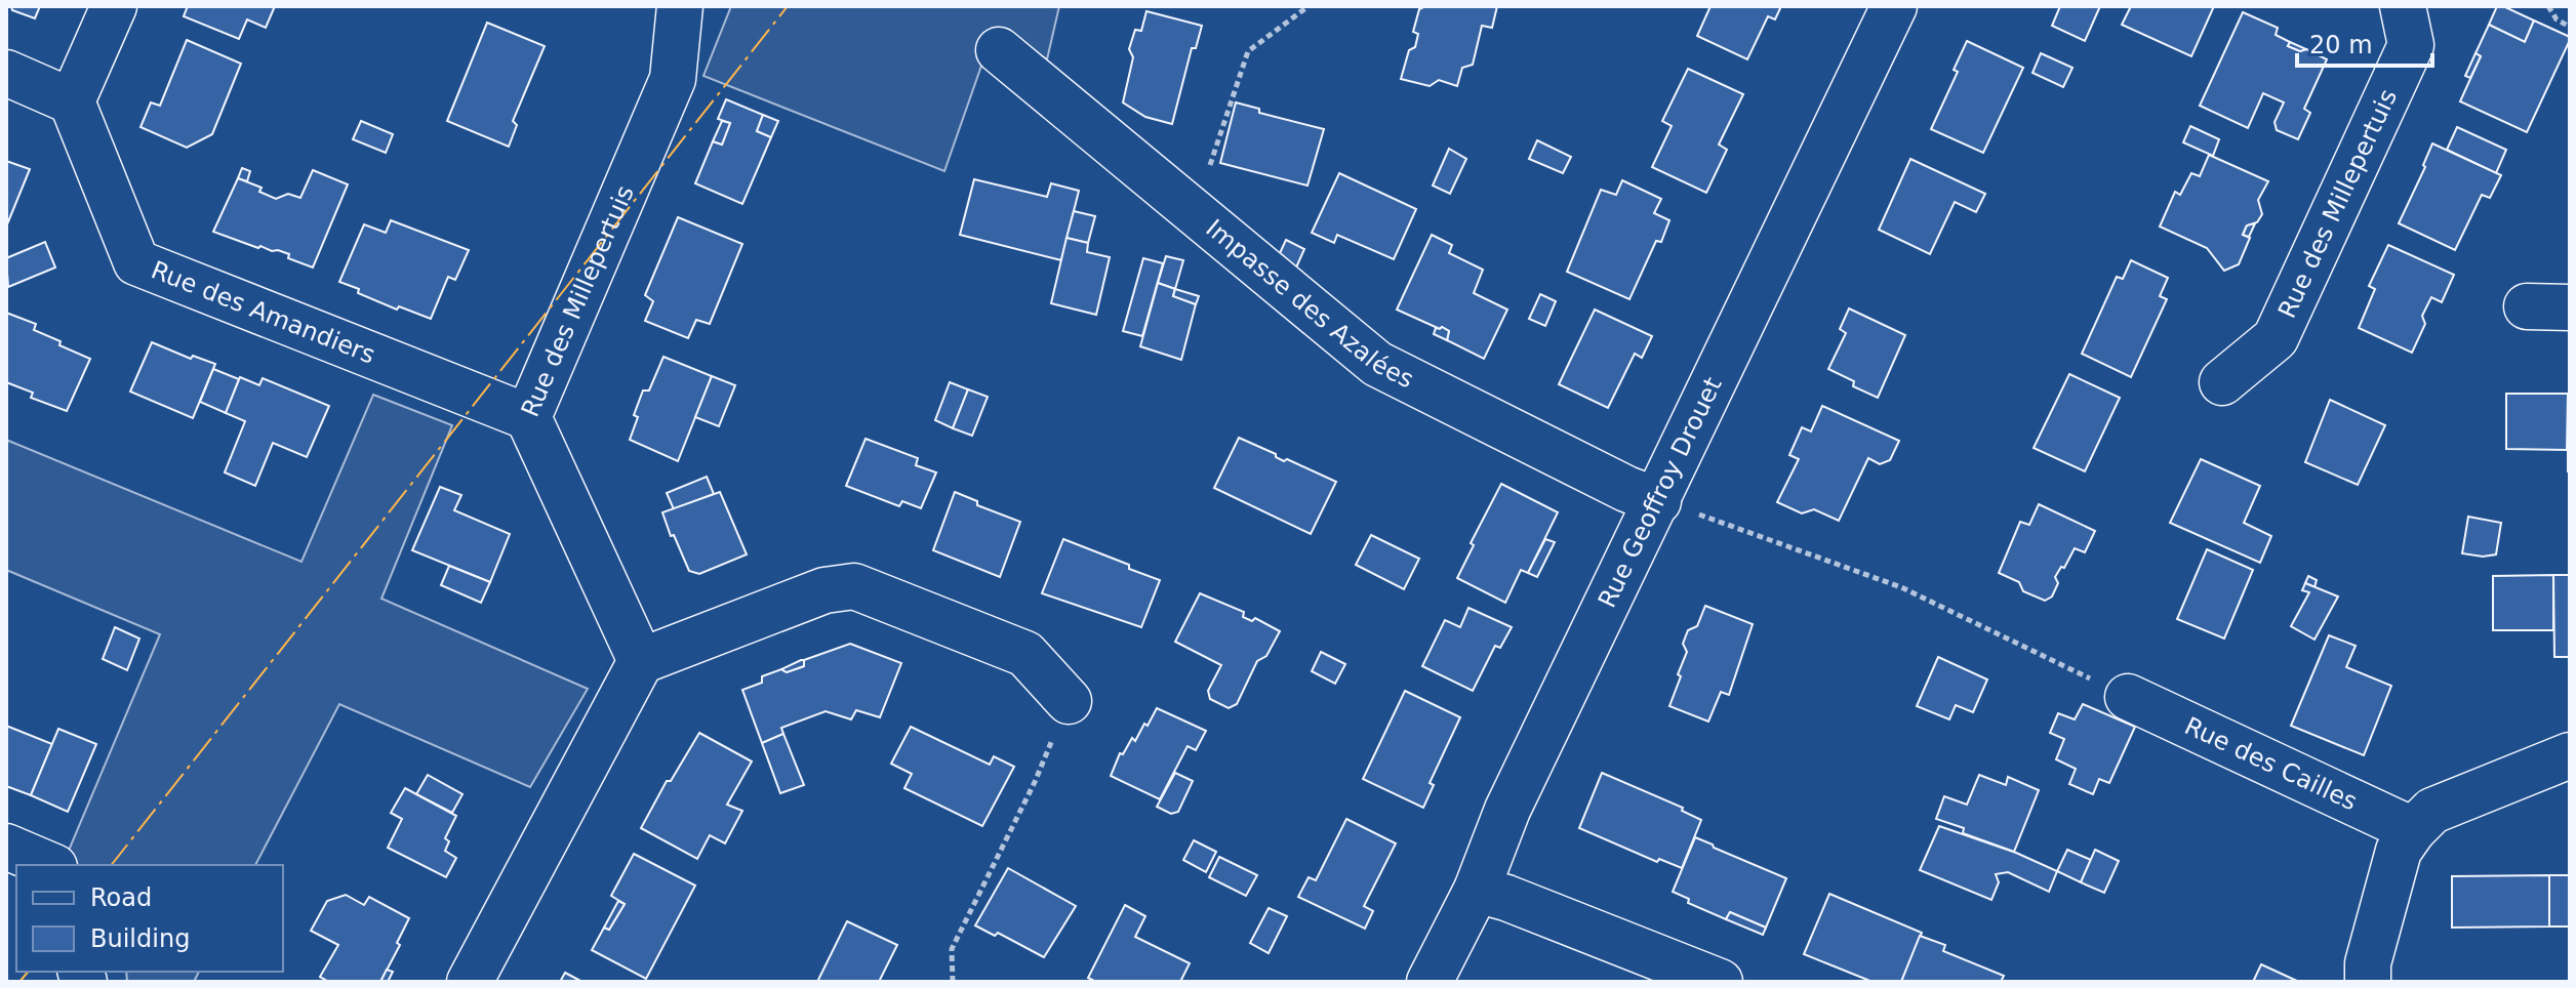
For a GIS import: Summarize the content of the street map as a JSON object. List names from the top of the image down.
{
  "streets": {
    "street": [
      "Rue des Millepertuis",
      "Impasse des Azalées",
      "Rue des Amandiers",
      "Rue Geoffroy Drouet",
      "Rue des Cailles"
    ]
  },
  "crossings": [
    ["Rue des Millepertuis", "Rue des Amandiers"],
    ["Impasse des Azalées", "Rue Geoffroy Drouet"]
  ],
  "legend": ["Road", "Building"],
  "scale_bar": "20 m"
}
